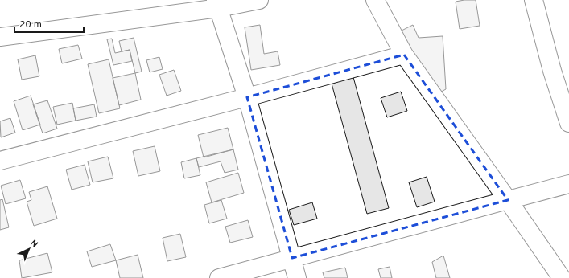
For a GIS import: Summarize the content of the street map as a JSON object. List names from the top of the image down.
{
  "scale_bar": "20 m",
  "north": "top right"
}
